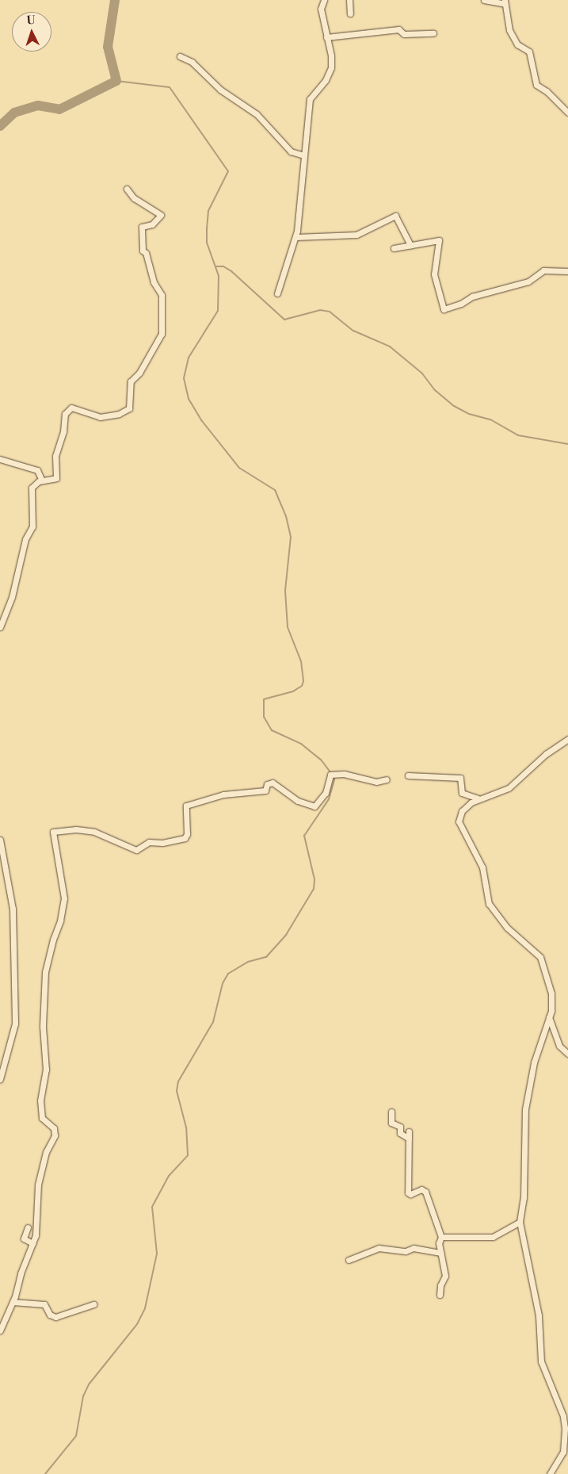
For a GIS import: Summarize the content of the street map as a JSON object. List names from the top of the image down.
{
  "north": "top"
}
